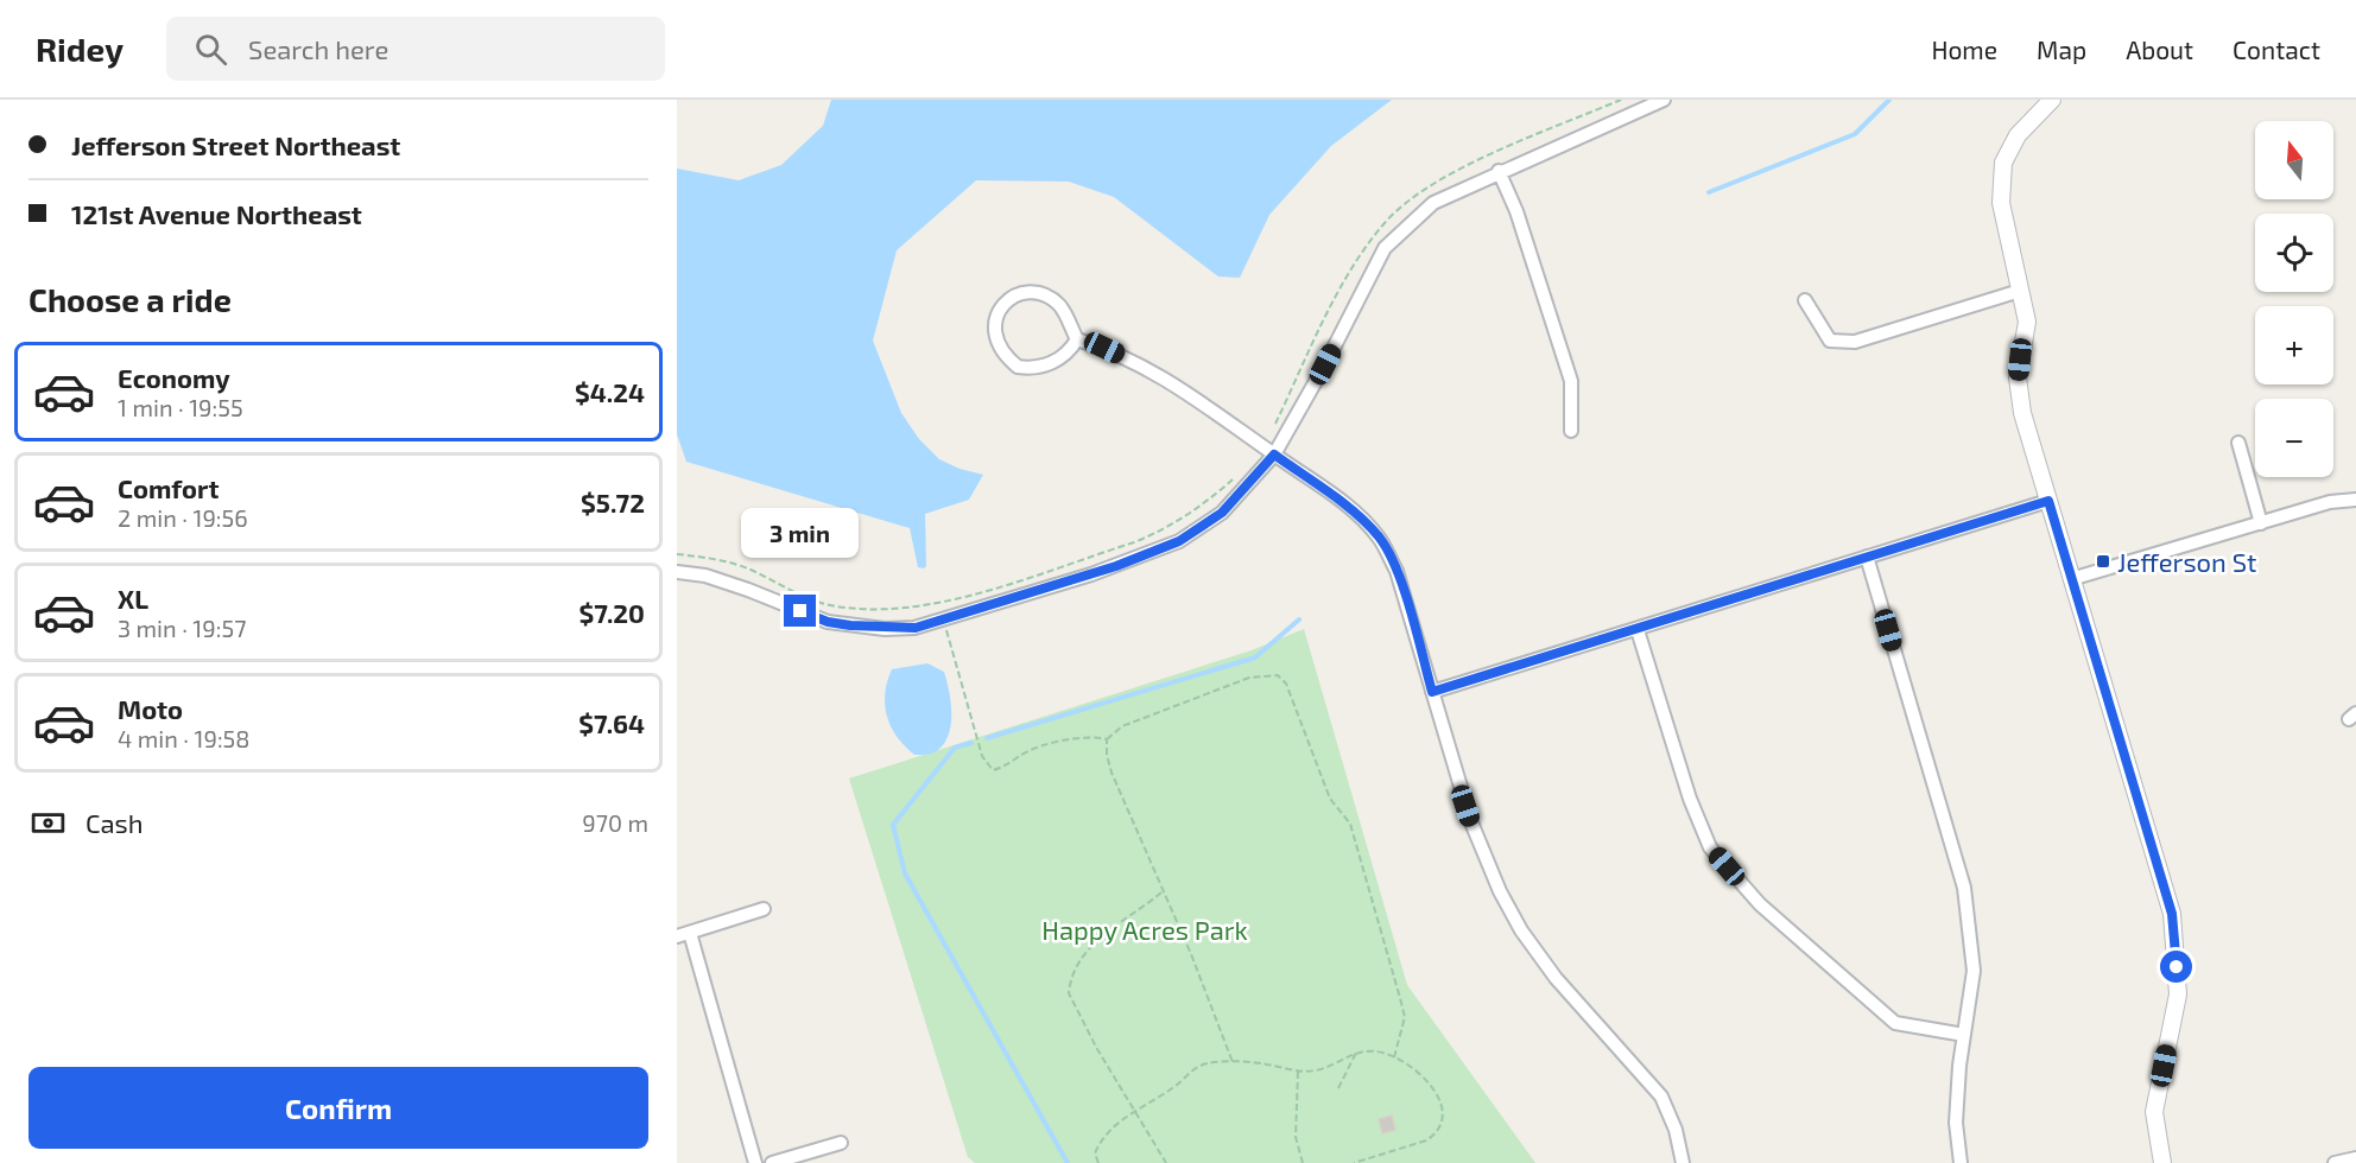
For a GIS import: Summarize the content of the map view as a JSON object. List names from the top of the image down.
{
  "parks": ["Happy Acres Park"],
  "places": {
    "transit": ["Jefferson St"]
  },
  "north": "top",
  "page": {
    "header": "Ridey",
    "search": "Search here",
    "nav": [
      "Home",
      "Map",
      "About",
      "Contact"
    ],
    "banner": ["Jefferson Street Northeast", "121st Avenue Northeast"],
    "map_buttons": ["+", "−"],
    "heading": "Choose a ride",
    "list": [
      {
        "name": "Economy",
        "note": "1 min · 19:55",
        "value": "$4.24"
      },
      {
        "name": "Comfort",
        "note": "2 min · 19:56",
        "value": "$5.72"
      },
      {
        "name": "XL",
        "note": "3 min · 19:57",
        "value": "$7.20"
      },
      {
        "name": "Moto",
        "note": "4 min · 19:58",
        "value": "$7.64"
      }
    ],
    "bubble": "3 min",
    "pay": ["Cash", "970 m"],
    "buttons": "Confirm"
  }
}
